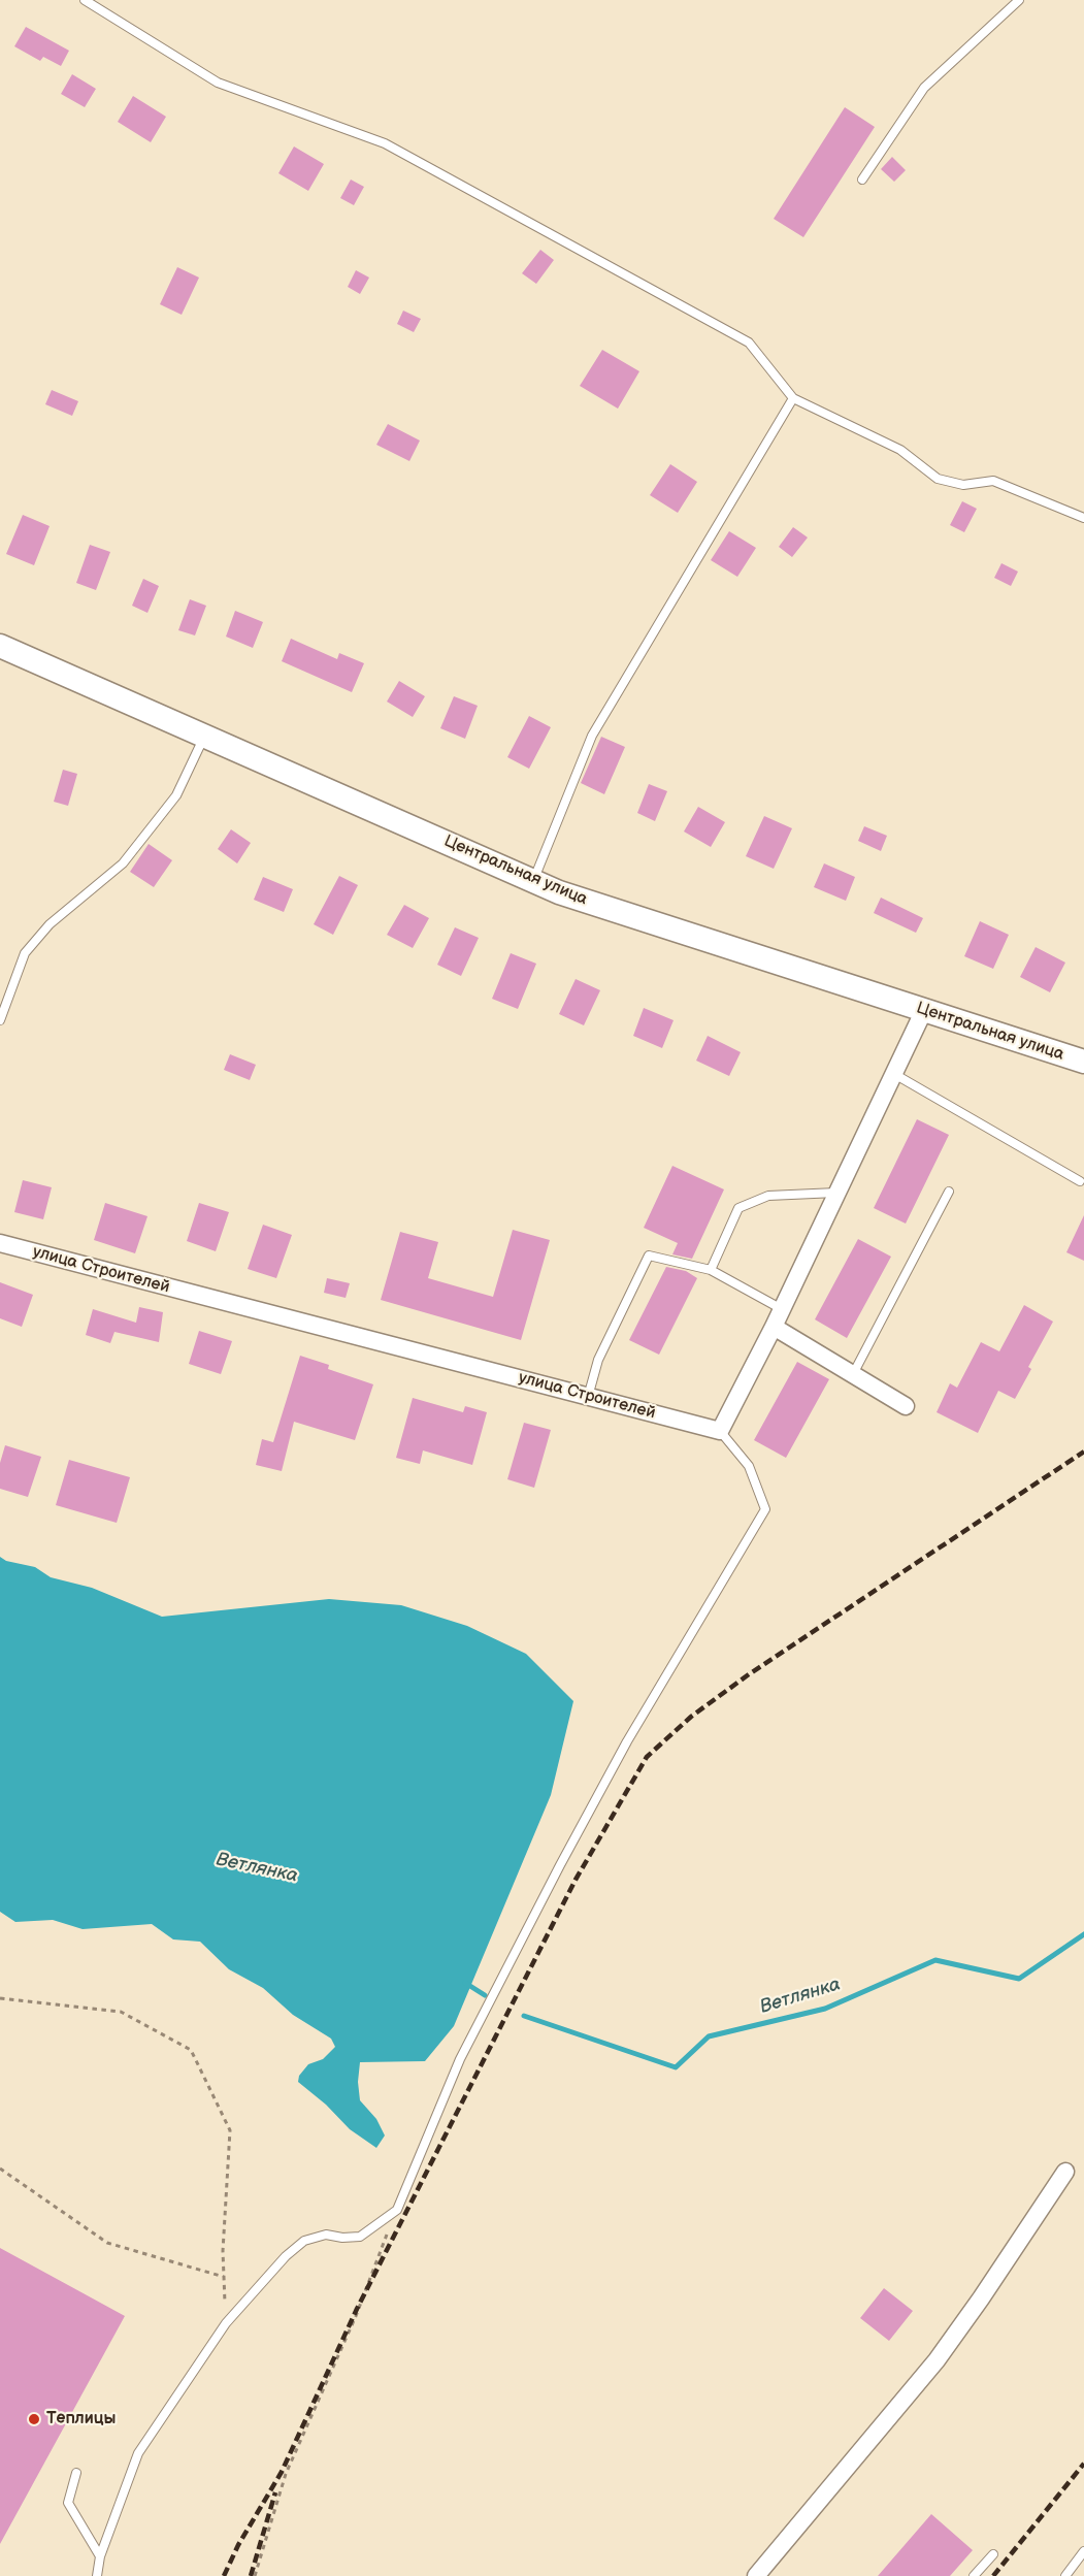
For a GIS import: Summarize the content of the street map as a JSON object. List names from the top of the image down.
{
  "streets": {
    "main road": ["Центральная улица"],
    "street": ["улица Строителей"]
  },
  "water": ["Ветлянка"],
  "places": ["Теплицы"]
}
